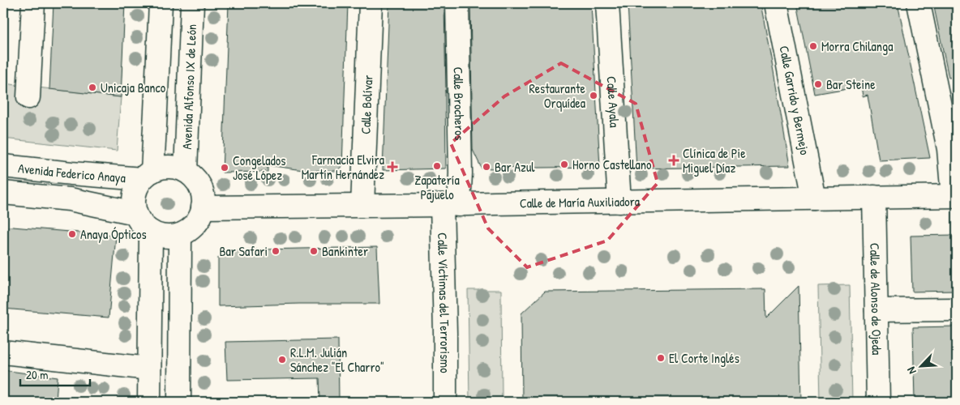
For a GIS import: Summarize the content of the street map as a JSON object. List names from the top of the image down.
{
  "streets": {
    "main road": [
      "Avenida Alfonso IX de León",
      "Calle Garrido y Bermejo",
      "Calle Ayala",
      "Calle Brocheros",
      "Calle Bolívar",
      "Avenida Federico Anaya",
      "Calle de María Auxiliadora",
      "Calle de Alonso de Ojeda",
      "Calle Víctimas del Terrorismo"
    ]
  },
  "crossings": [
    ["Avenida Alfonso IX de León", "Avenida Federico Anaya"],
    ["Avenida Alfonso IX de León", "Calle de María Auxiliadora"],
    ["Calle Garrido y Bermejo", "Calle de María Auxiliadora"],
    ["Calle Ayala", "Calle de María Auxiliadora"],
    ["Calle Brocheros", "Calle de María Auxiliadora"],
    ["Calle Brocheros", "Calle Víctimas del Terrorismo"],
    ["Calle Bolívar", "Calle de María Auxiliadora"],
    ["Avenida Federico Anaya", "Calle de María Auxiliadora"],
    ["Calle de María Auxiliadora", "Calle de Alonso de Ojeda"],
    ["Calle de María Auxiliadora", "Calle Víctimas del Terrorismo"]
  ],
  "places": {
    "other": [
      "Morra Chilanga",
      "Bar Steine",
      "Unicaja Banco",
      "Restaurante Orquídea",
      "Horno Castellano",
      "Zapatería Pajuelo",
      "Bar Azul",
      "Congelados José López",
      "Anaya Ópticos",
      "Bar Safari",
      "Bankinter",
      "El Corte Inglés",
      "R.L.M. Julián Sánchez \"El Charro\""
    ],
    "health": ["Clínica de Pie Miguel Díaz", "Farmacia Elvira Martín Hernández"]
  },
  "scale_bar": "20 m",
  "north": "bottom left"
}
